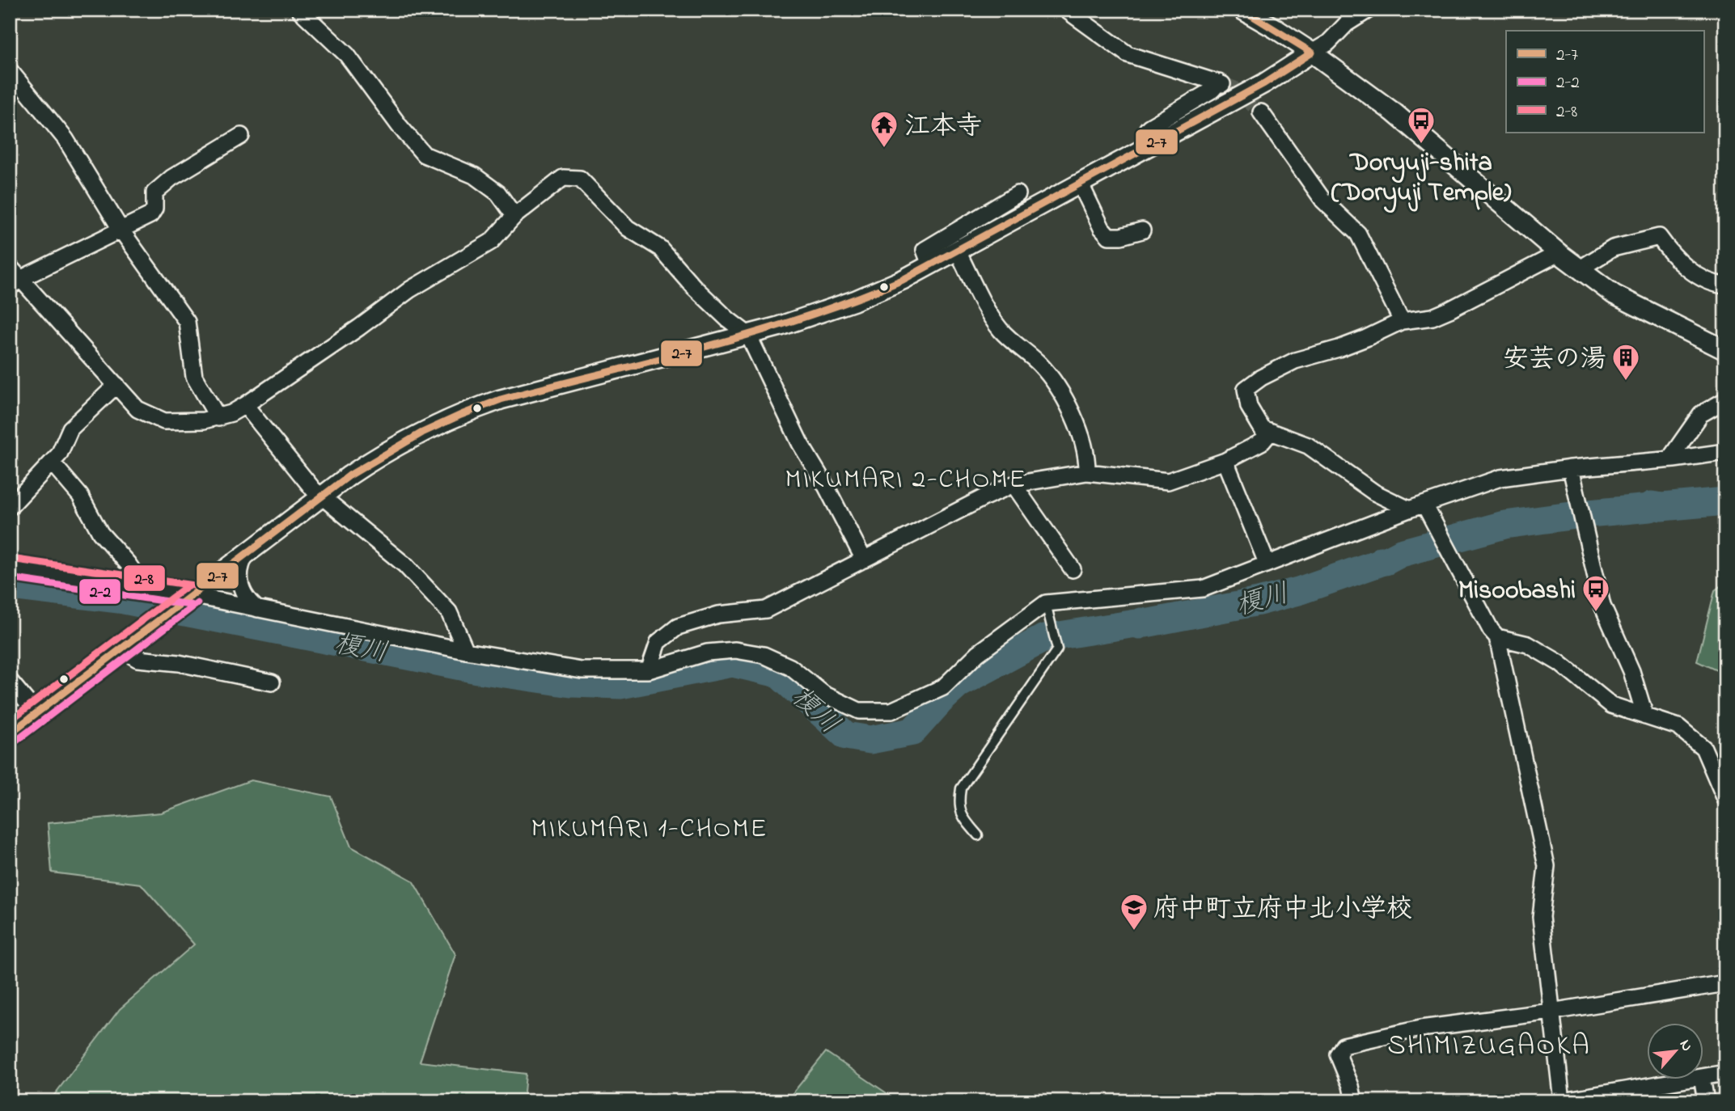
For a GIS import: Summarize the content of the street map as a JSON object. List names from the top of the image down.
{
  "districts": ["MIKUMARI 2-CHOME", "MIKUMARI 1-CHOME", "SHIMIZUGAOKA"],
  "water": ["榎川"],
  "places": {
    "bus stop": ["Doryuji-shita (Doryuji Temple)", "Misoobashi"],
    "temple": ["江本寺"],
    "building": ["安芸の湯"],
    "school or university": ["府中町立府中北小学校"]
  },
  "lines": ["transit line 2-7", "transit line 2-8", "transit line 2-2"],
  "legend": ["2-7", "2-2", "2-8"],
  "north": "top right"
}
